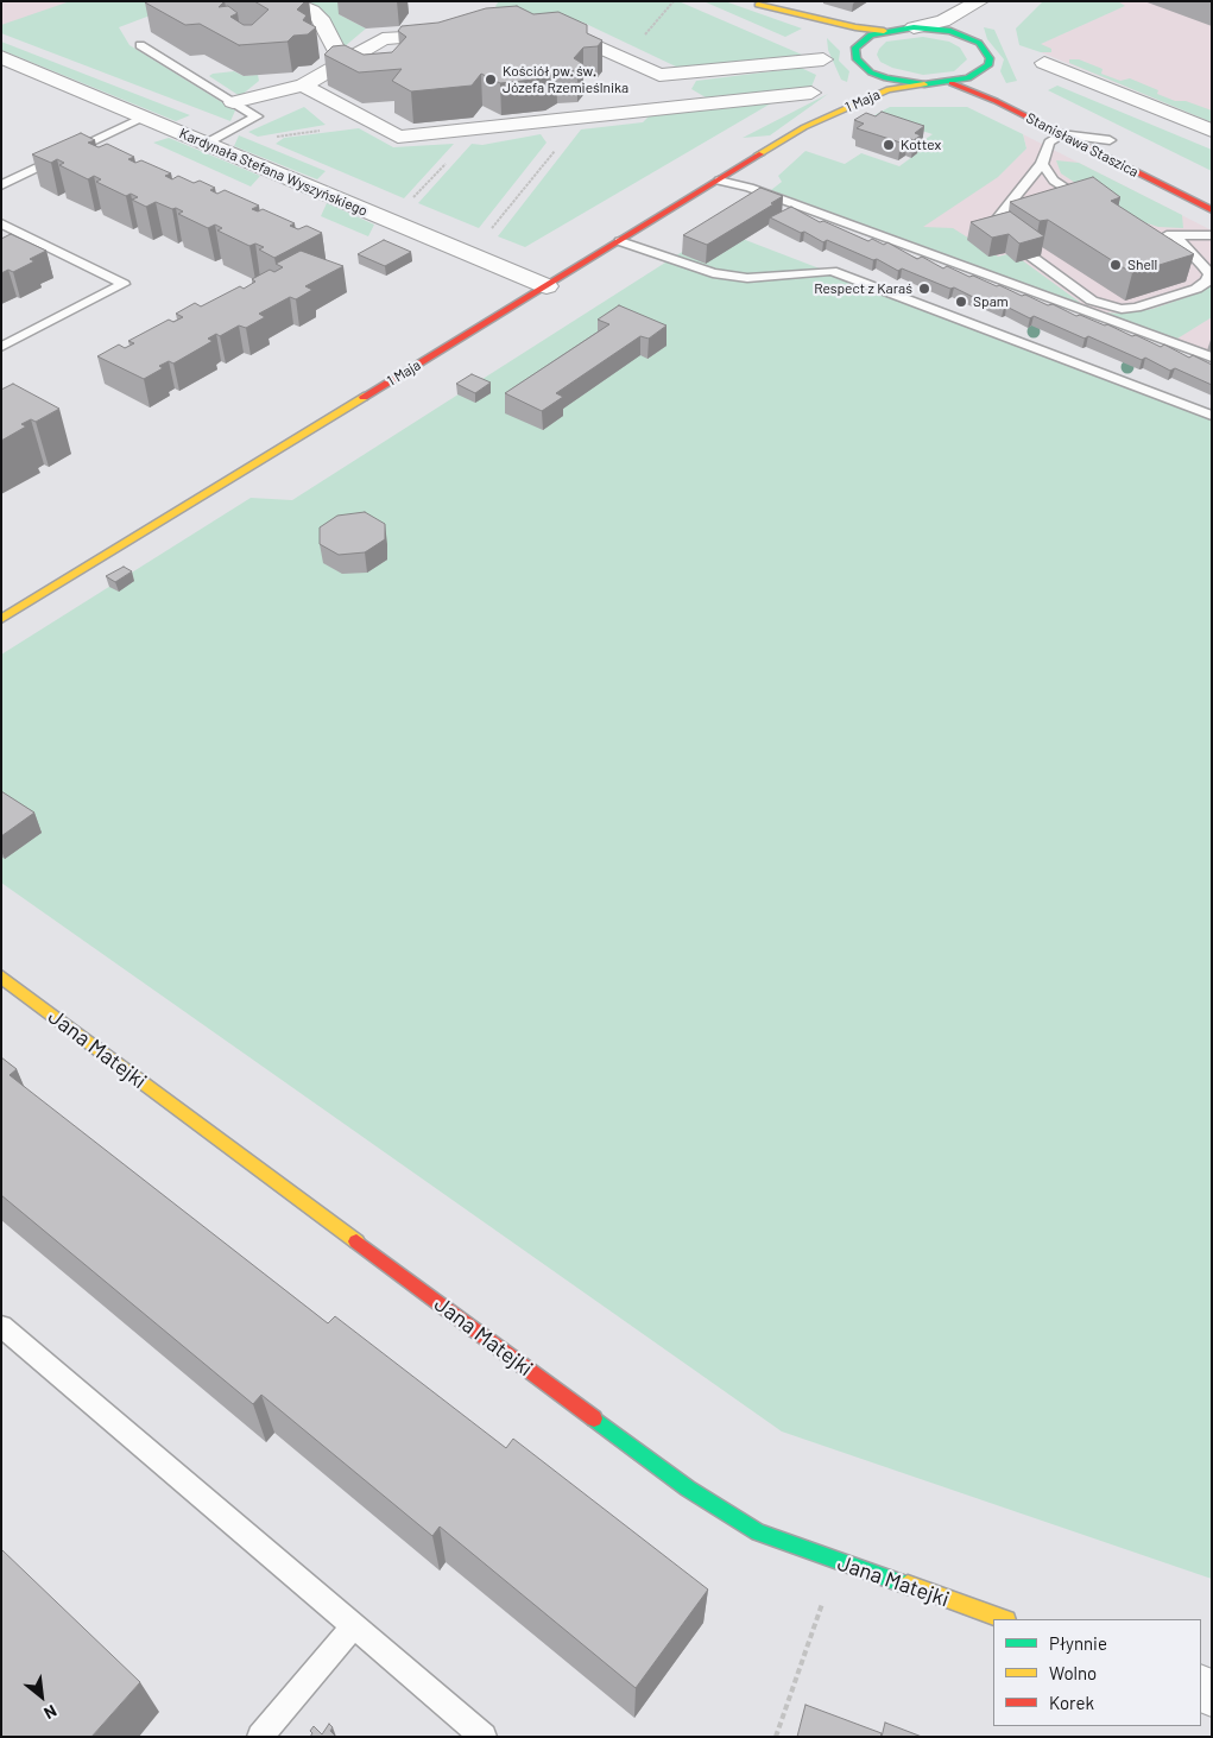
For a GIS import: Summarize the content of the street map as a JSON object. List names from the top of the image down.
{
  "streets": {
    "street": [
      "1 Maja",
      "Stanisława Staszica",
      "Kardynała Stefana Wyszyńskiego",
      "Jana Matejki"
    ]
  },
  "crossings": [
    ["1 Maja", "Kardynała Stefana Wyszyńskiego"]
  ],
  "places": [
    "Kościół pw. św. Józefa Rzemieślnika",
    "Kottex",
    "Shell",
    "Respect z Karaś",
    "Spam"
  ],
  "legend": ["Płynnie", "Wolno", "Korek"],
  "north": "bottom right"
}
